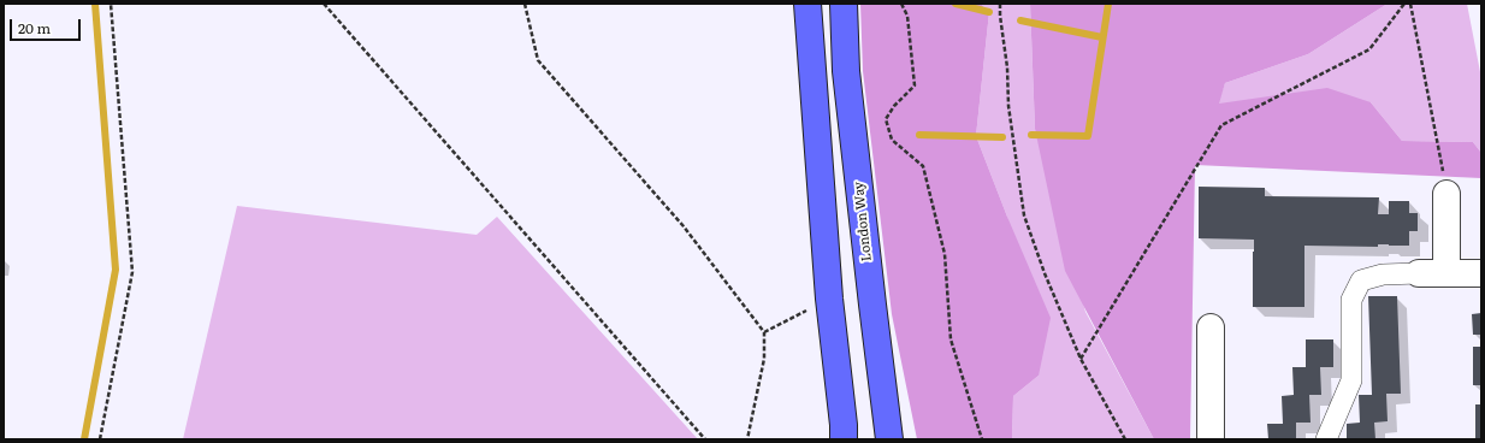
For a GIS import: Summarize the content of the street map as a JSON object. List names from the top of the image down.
{
  "streets": {
    "highway": ["London Way"]
  },
  "scale_bar": "20 m"
}
